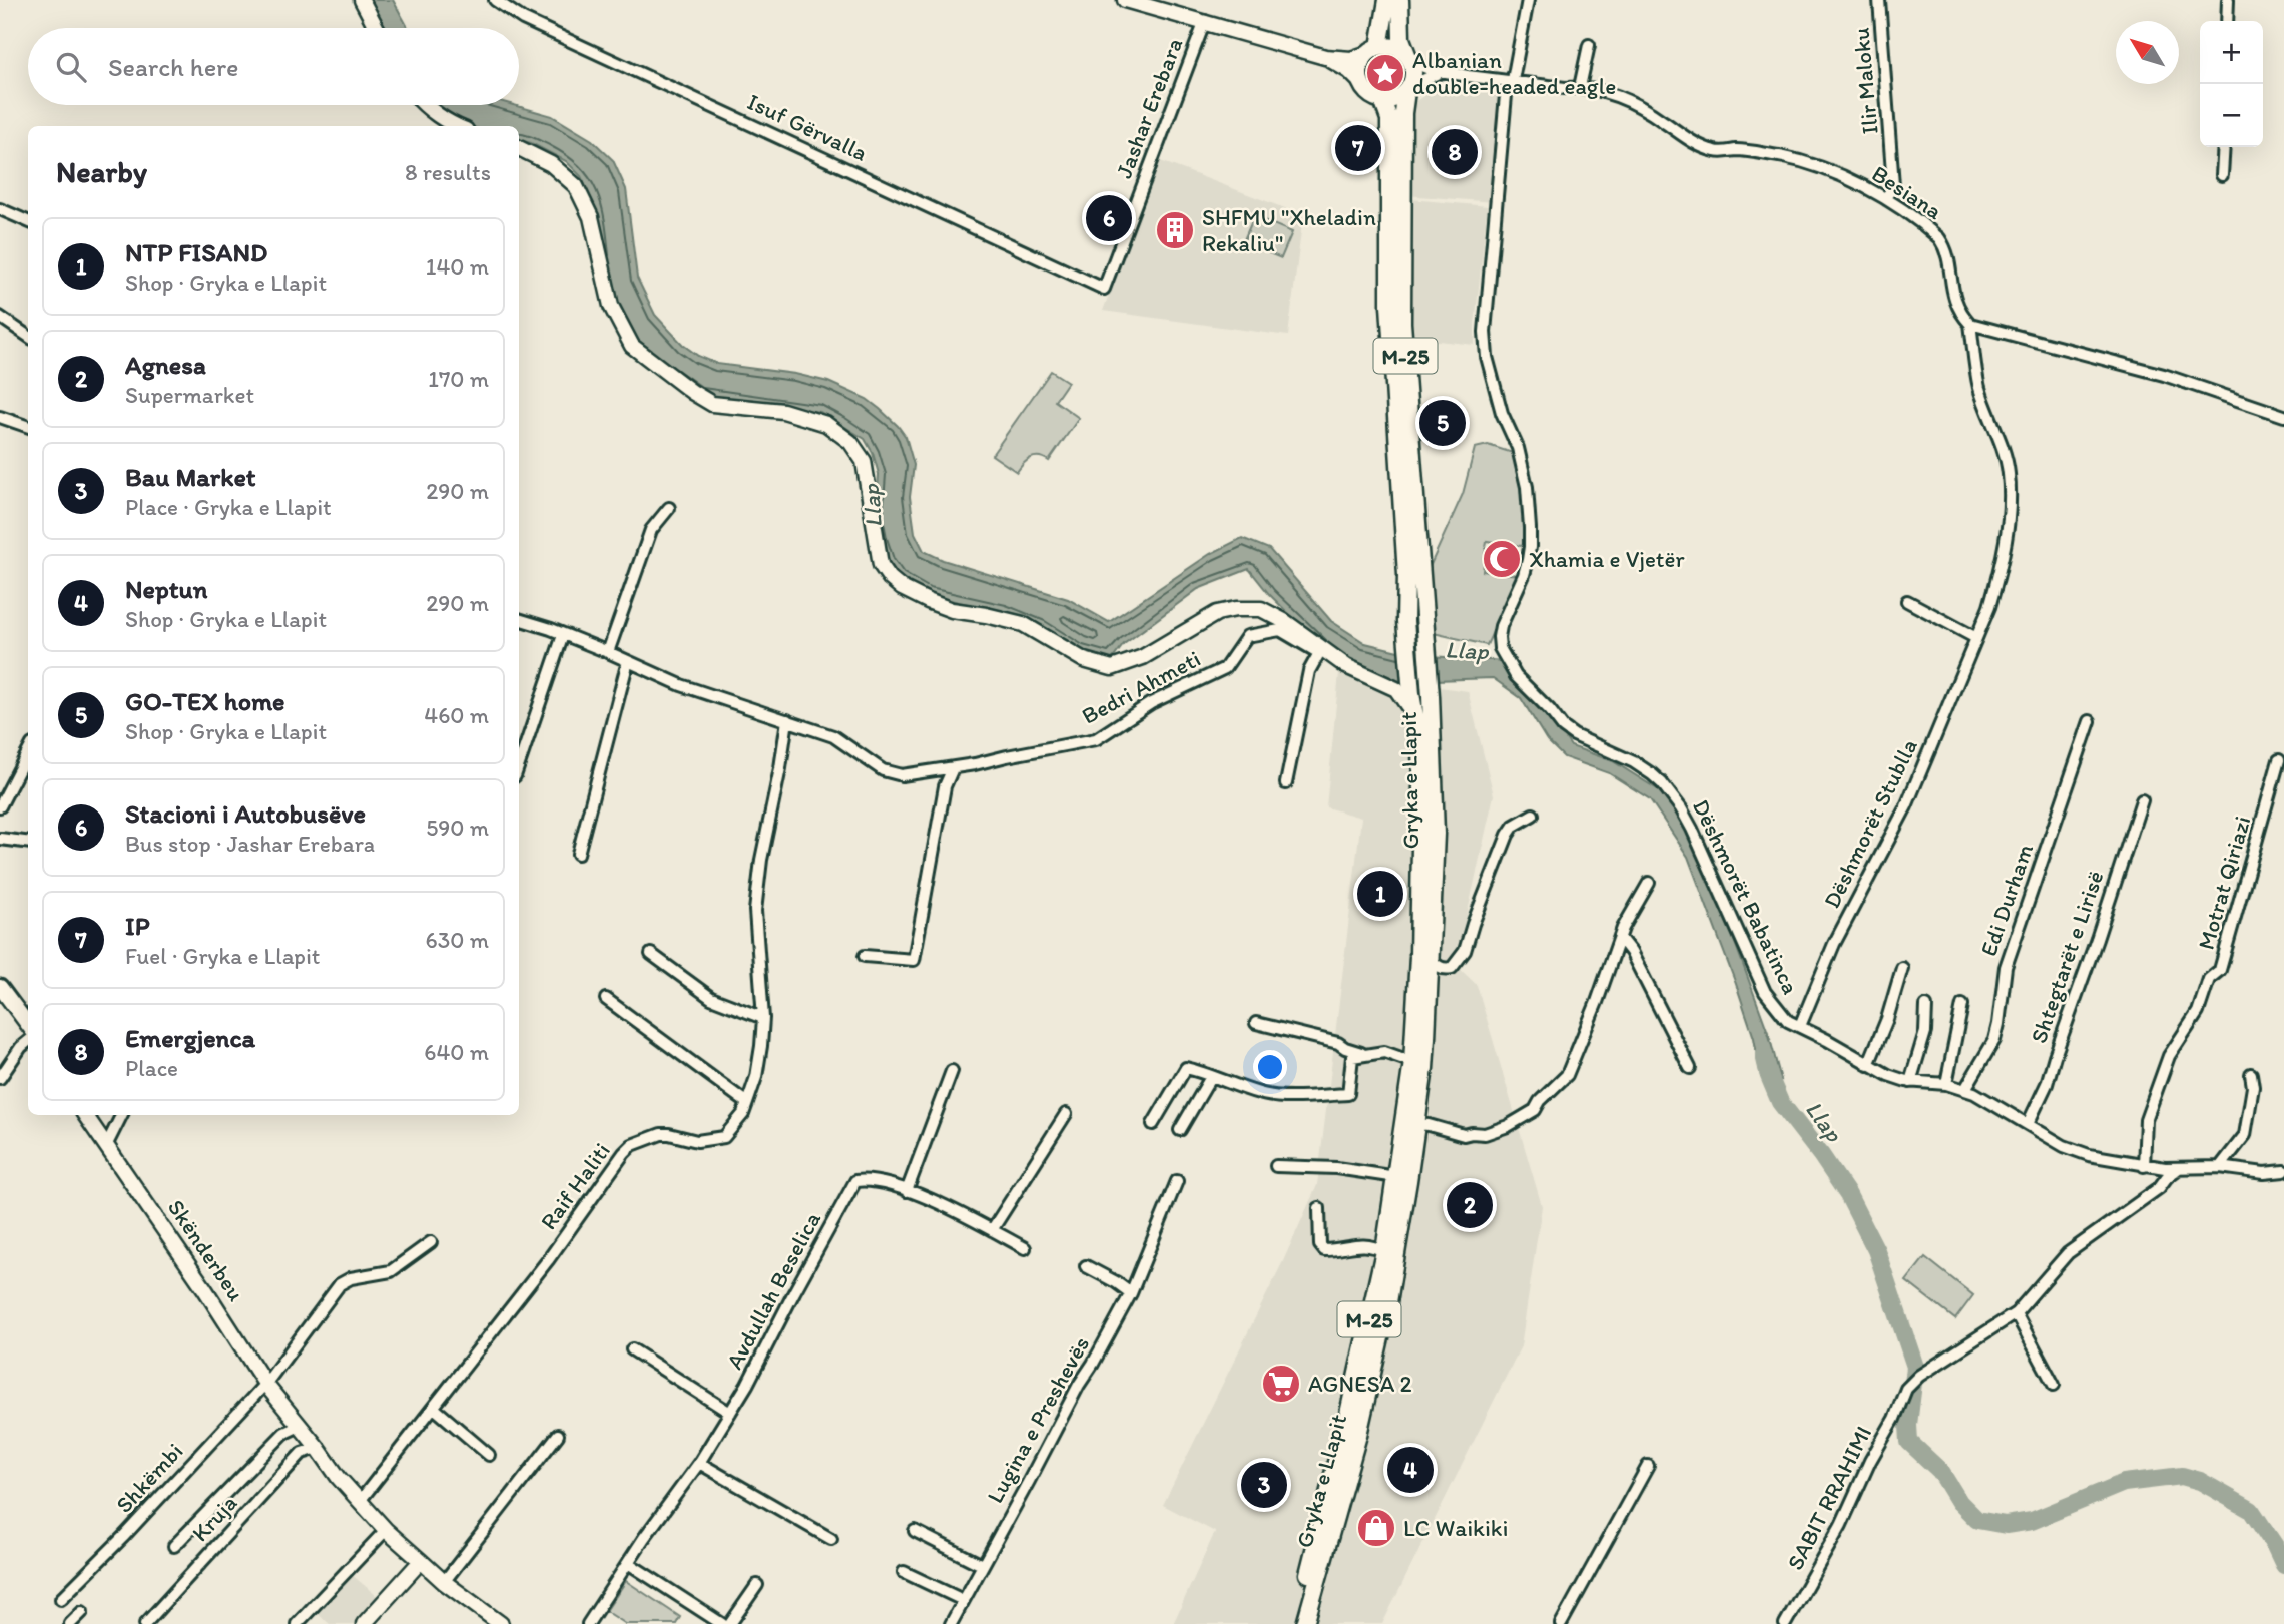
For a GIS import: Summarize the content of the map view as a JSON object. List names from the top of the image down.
{
  "streets": {
    "main road": ["M-25", "Gryka e Llapit", "Skënderbeu"],
    "street": [
      "Ilir Maloku",
      "Jashar Erebara",
      "Isuf Gërvalla",
      "Besiana",
      "Bedri Ahmeti",
      "Dëshmorët Stublla",
      "Motrat Qiriazi",
      "Dëshmorët Babatinca",
      "Edi Durham",
      "Shtegtarët e Lirisë",
      "Raif Haliti",
      "Avdullah Beselica",
      "Lugina e Preshevës",
      "Shkëmbi",
      "SABIT RRAHIMI",
      "Kruja"
    ]
  },
  "crossings": [
    ["Ilir Maloku", "Besiana"],
    ["Jashar Erebara", "Isuf Gërvalla"],
    ["Besiana", "M-25"],
    ["Besiana", "Gryka e Llapit"],
    ["Besiana", "Dëshmorët Stublla"],
    ["Besiana", "Dëshmorët Babatinca"],
    ["M-25", "Gryka e Llapit"],
    ["Bedri Ahmeti", "Raif Haliti"],
    ["Dëshmorët Stublla", "Dëshmorët Babatinca"],
    ["Motrat Qiriazi", "Dëshmorët Babatinca"],
    ["Dëshmorët Babatinca", "Edi Durham"],
    ["Dëshmorët Babatinca", "Shtegtarët e Lirisë"],
    ["Raif Haliti", "Skënderbeu"],
    ["Skënderbeu", "Shkëmbi"],
    ["Skënderbeu", "Kruja"]
  ],
  "water": ["Llap"],
  "places": {
    "place": ["Albanian double-headed eagle"],
    "building": ["SHFMU \"Xheladin Rekaliu\""],
    "mosque": ["Xhamia e Vjetër"],
    "supermarket": ["AGNESA 2"],
    "shop": ["LC Waikiki"]
  },
  "north": "top left",
  "page": {
    "map_buttons": ["+", "−"],
    "search": "Search here",
    "pins": [
      "7",
      "8",
      "6",
      "5",
      "1",
      "2",
      "4",
      "3"
    ],
    "heading": ["Nearby", "8 results"],
    "list": [
      {
        "mark": "1",
        "name": "NTP FISAND",
        "note": "Shop · Gryka e Llapit",
        "value": "140 m"
      },
      {
        "mark": "2",
        "name": "Agnesa",
        "note": "Supermarket",
        "value": "170 m"
      },
      {
        "mark": "3",
        "name": "Bau Market",
        "note": "Place · Gryka e Llapit",
        "value": "290 m"
      },
      {
        "mark": "4",
        "name": "Neptun",
        "note": "Shop · Gryka e Llapit",
        "value": "290 m"
      },
      {
        "mark": "5",
        "name": "GO-TEX home",
        "note": "Shop · Gryka e Llapit",
        "value": "460 m"
      },
      {
        "mark": "6",
        "name": "Stacioni i Autobusëve",
        "note": "Bus stop · Jashar Erebara",
        "value": "590 m"
      },
      {
        "mark": "7",
        "name": "IP",
        "note": "Fuel · Gryka e Llapit",
        "value": "630 m"
      },
      {
        "mark": "8",
        "name": "Emergjenca",
        "note": "Place",
        "value": "640 m"
      }
    ]
  }
}
